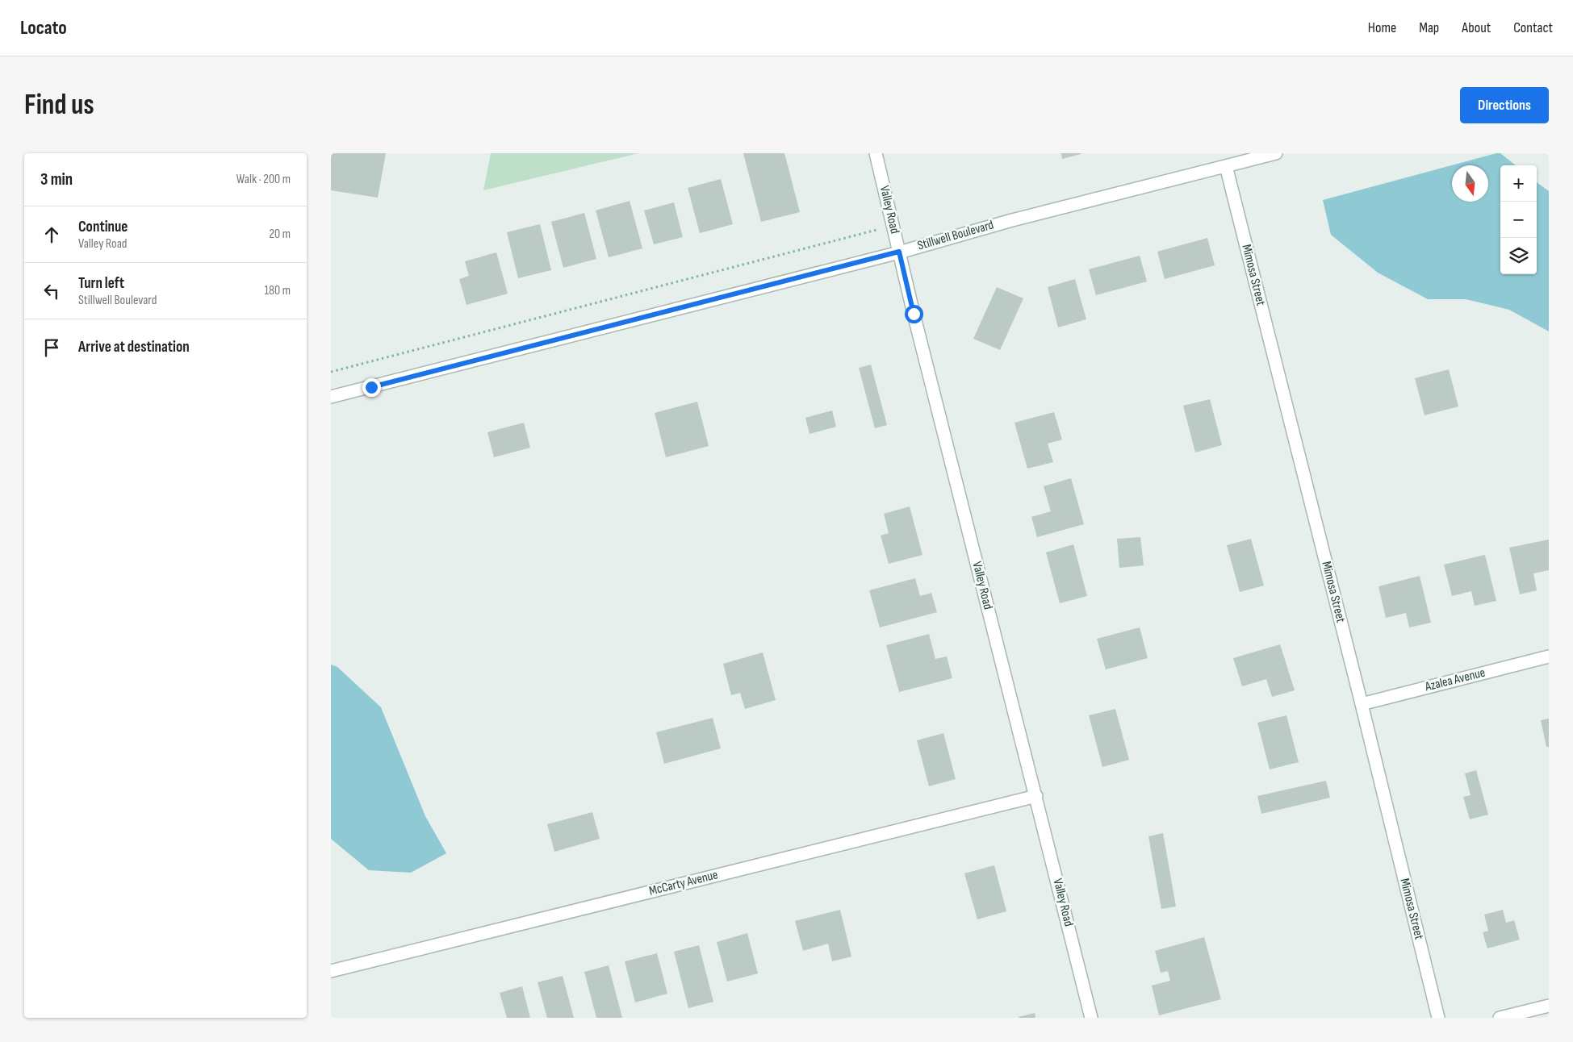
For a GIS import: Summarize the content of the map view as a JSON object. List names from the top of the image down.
{
  "streets": {
    "street": [
      "Valley Road",
      "Stillwell Boulevard",
      "Mimosa Street",
      "Azalea Avenue",
      "McCarty Avenue"
    ]
  },
  "crossings": [
    ["Valley Road", "Stillwell Boulevard"],
    ["Valley Road", "McCarty Avenue"],
    ["Stillwell Boulevard", "Mimosa Street"],
    ["Mimosa Street", "Azalea Avenue"]
  ],
  "north": "bottom",
  "page": {
    "header": "Locato",
    "nav": [
      "Home",
      "Map",
      "About",
      "Contact"
    ],
    "buttons": "Directions",
    "title": "Find us",
    "heading": ["3 min", "Walk · 200 m"],
    "map_buttons": ["+", "−"],
    "list": [
      ["Continue", "Valley Road", "20 m"],
      ["Turn left", "Stillwell Boulevard", "180 m"],
      "Arrive at destination"
    ]
  }
}
